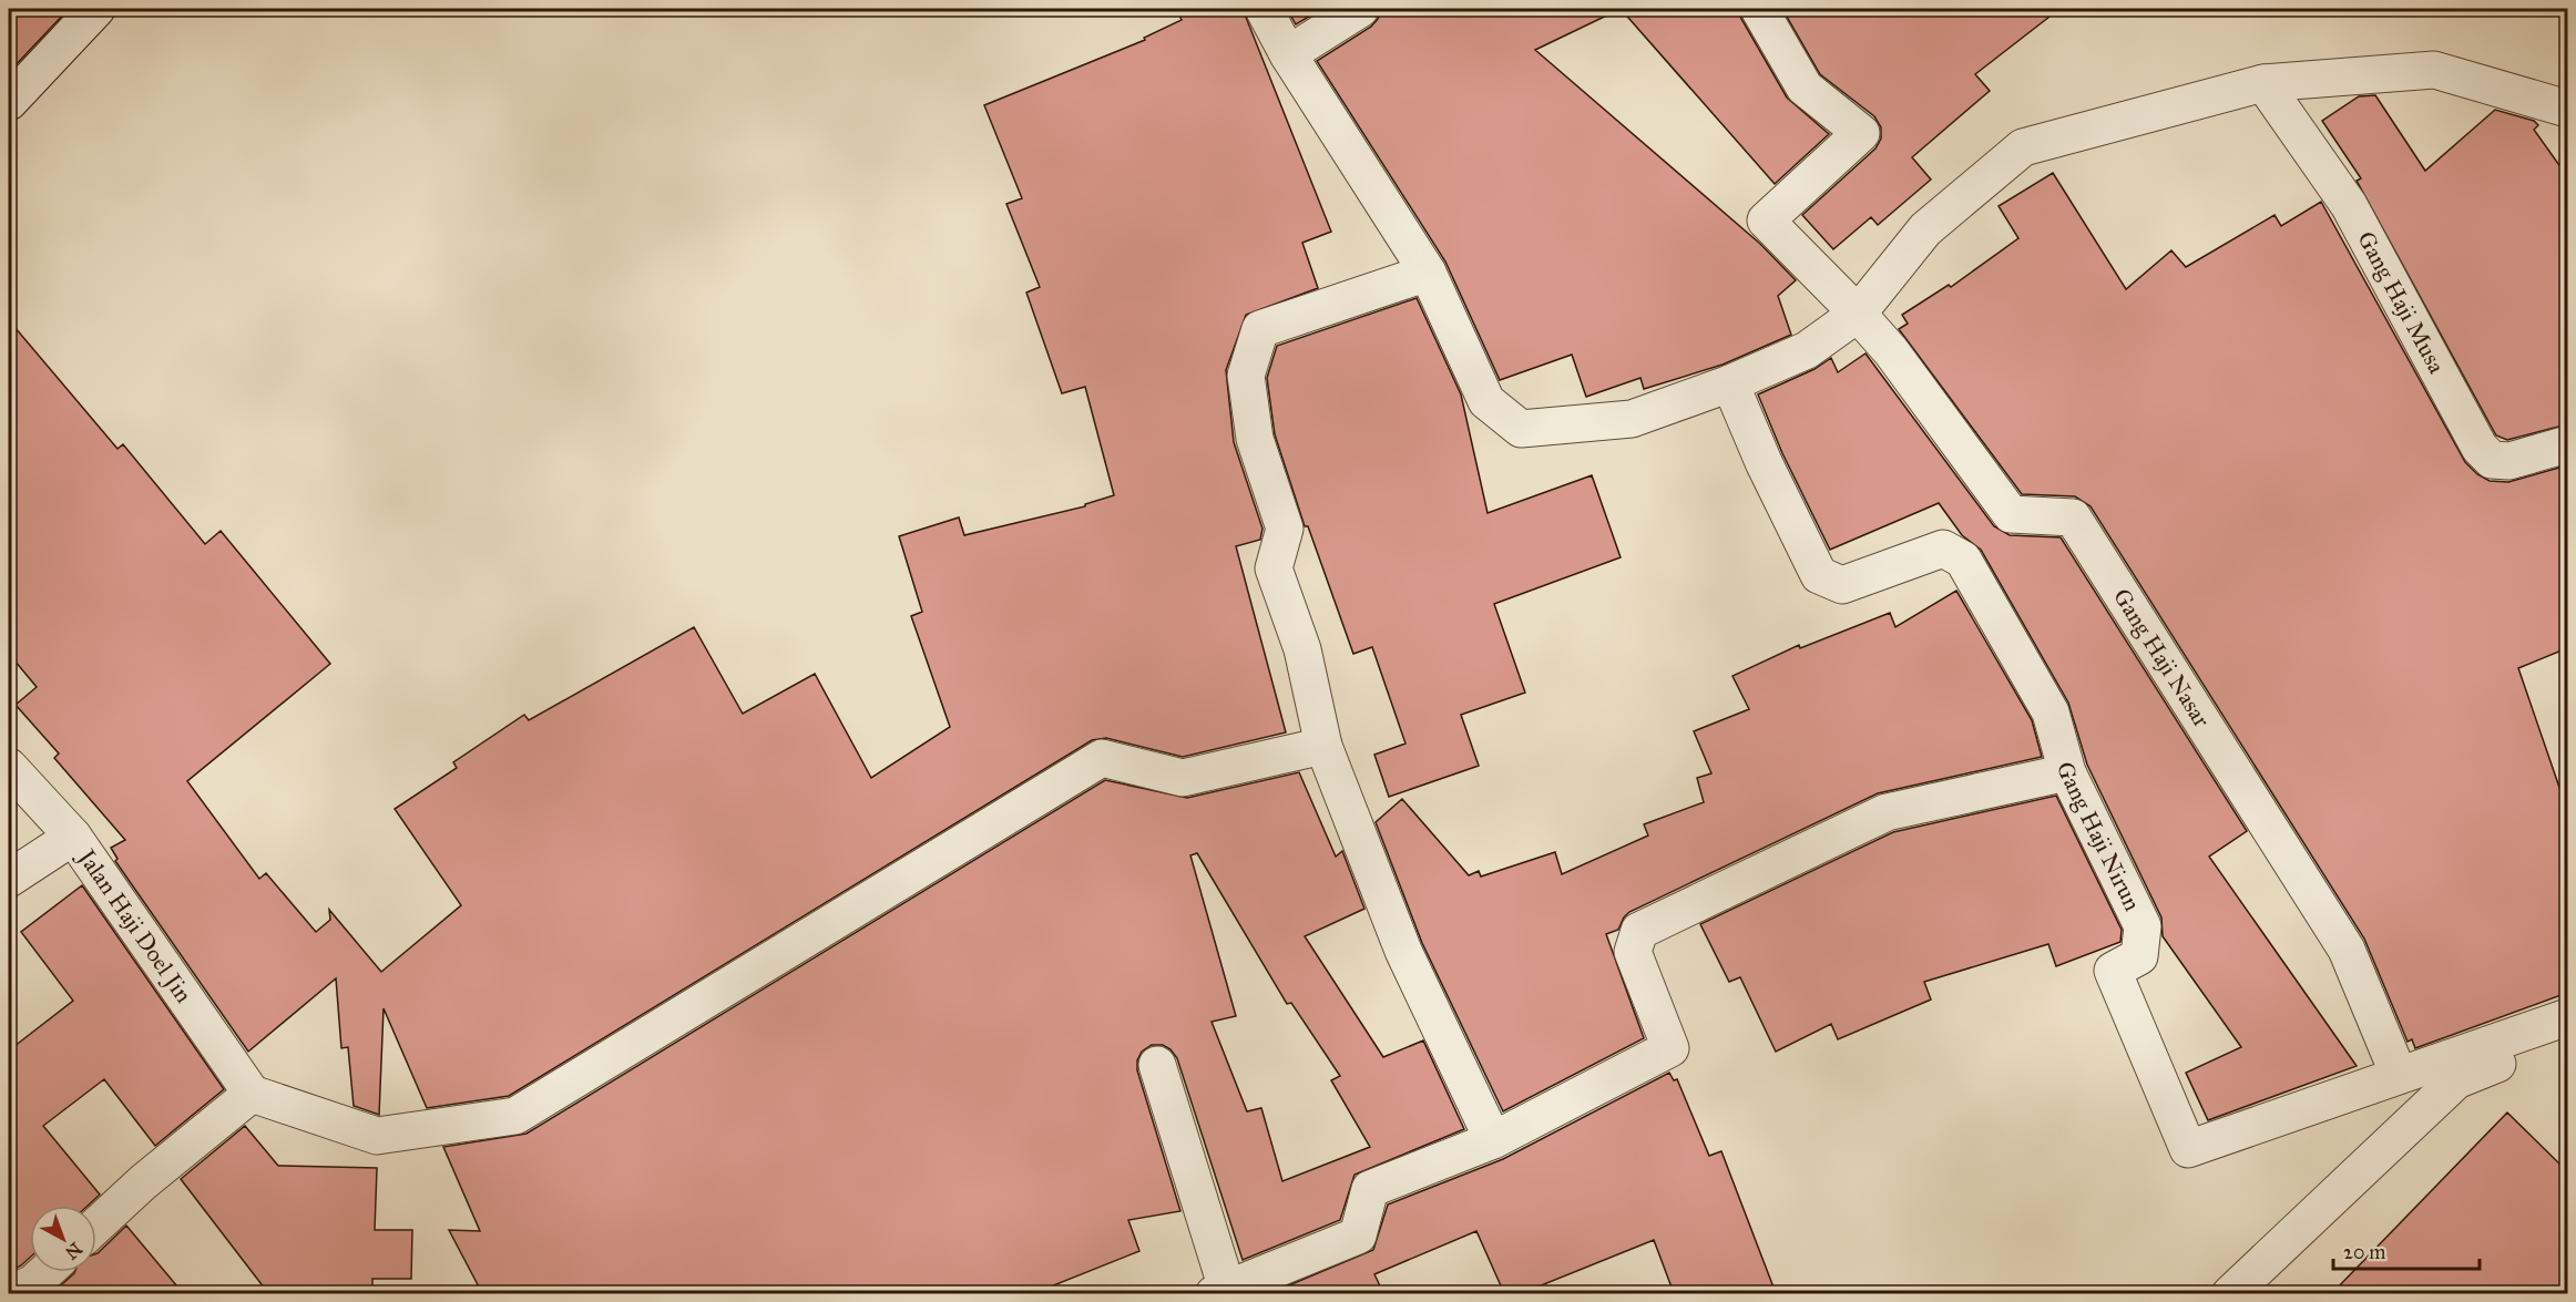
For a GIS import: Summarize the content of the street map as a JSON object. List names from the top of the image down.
{
  "streets": {
    "street": [
      "Gang Haji Musa",
      "Gang Haji Nasar",
      "Gang Haji Nirun",
      "Jalan Haji Doel Jin"
    ]
  },
  "crossings": [
    ["Gang Haji Nasar", "Gang Haji Nirun"]
  ],
  "scale_bar": "20 m",
  "north": "bottom right"
}
